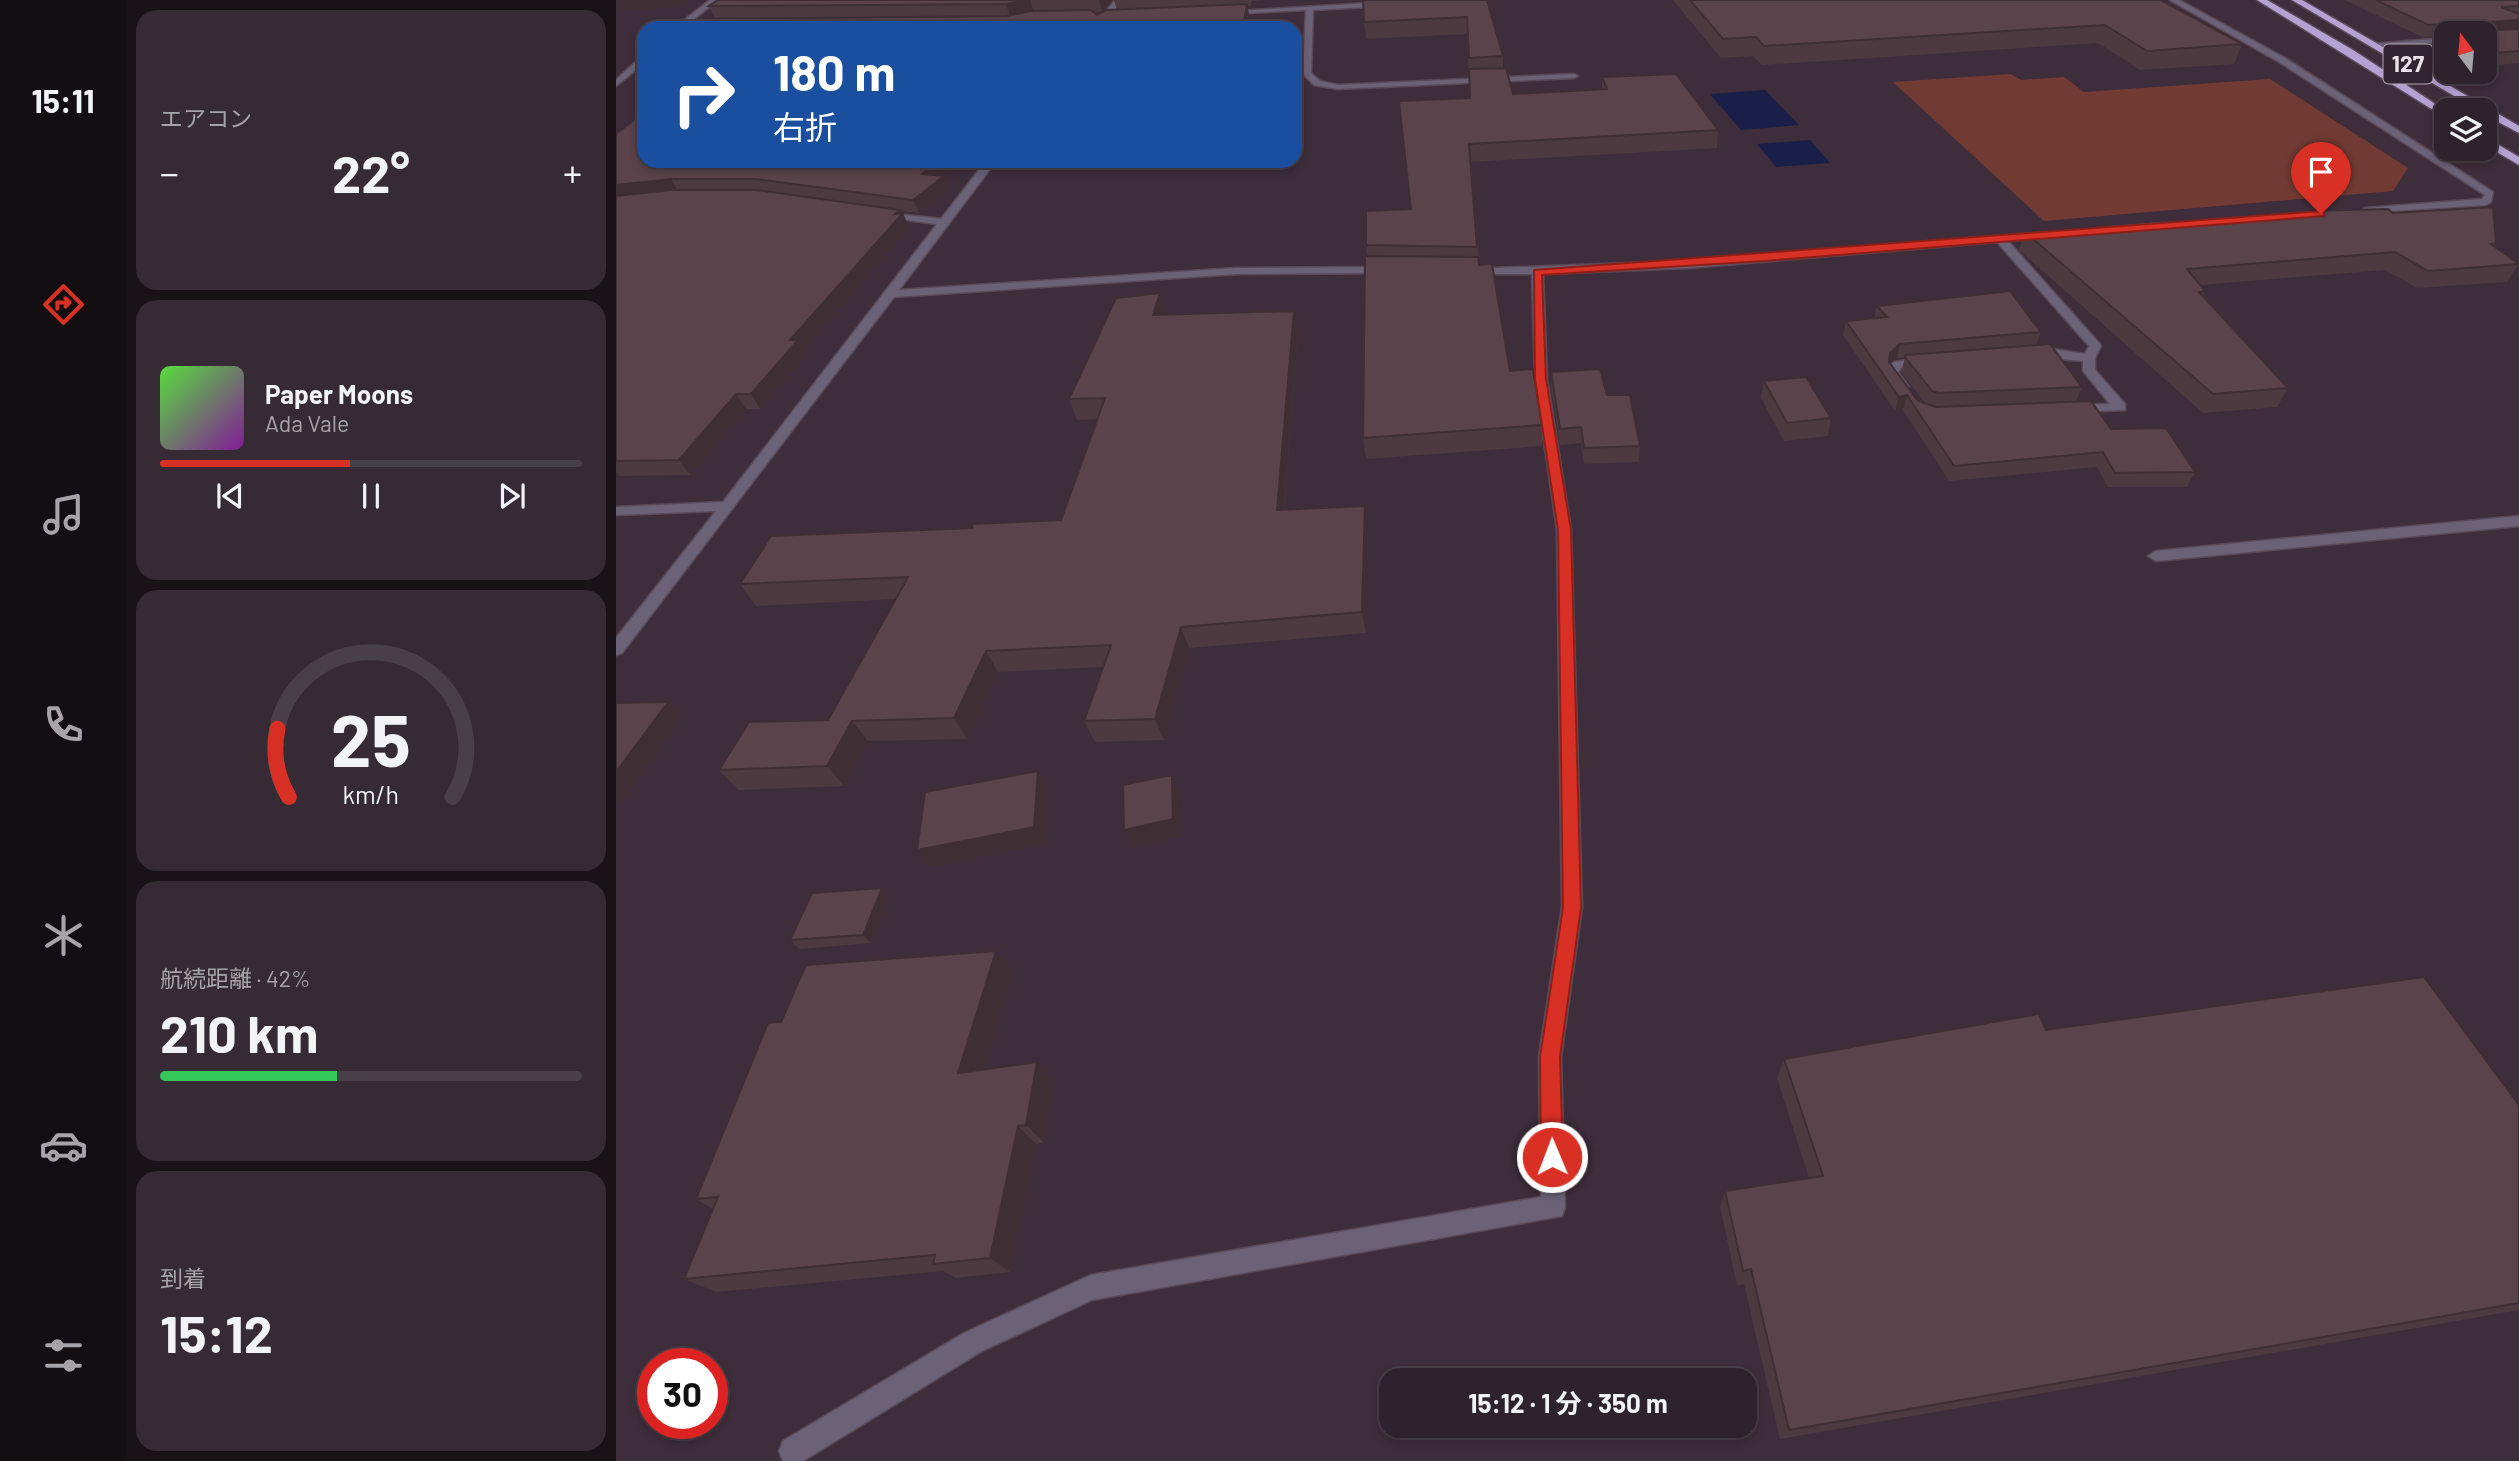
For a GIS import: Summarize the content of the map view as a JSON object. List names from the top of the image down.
{
  "streets": {
    "highway": ["127"]
  },
  "north": "top",
  "page": {
    "tabs": "15:11",
    "tile": [
      "エアコン",
      ["航続距離 · 42%", "210 km"],
      ["到着", "15:12"]
    ],
    "turn": ["180 m", "右折"],
    "heat": ["−", "22°", "+"],
    "song": ["Paper Moons", "Ada Vale"],
    "limit": "30",
    "trip": "15:12 · 1 分 · 350 m",
    "gauge": ["25", "km/h"]
  }
}
